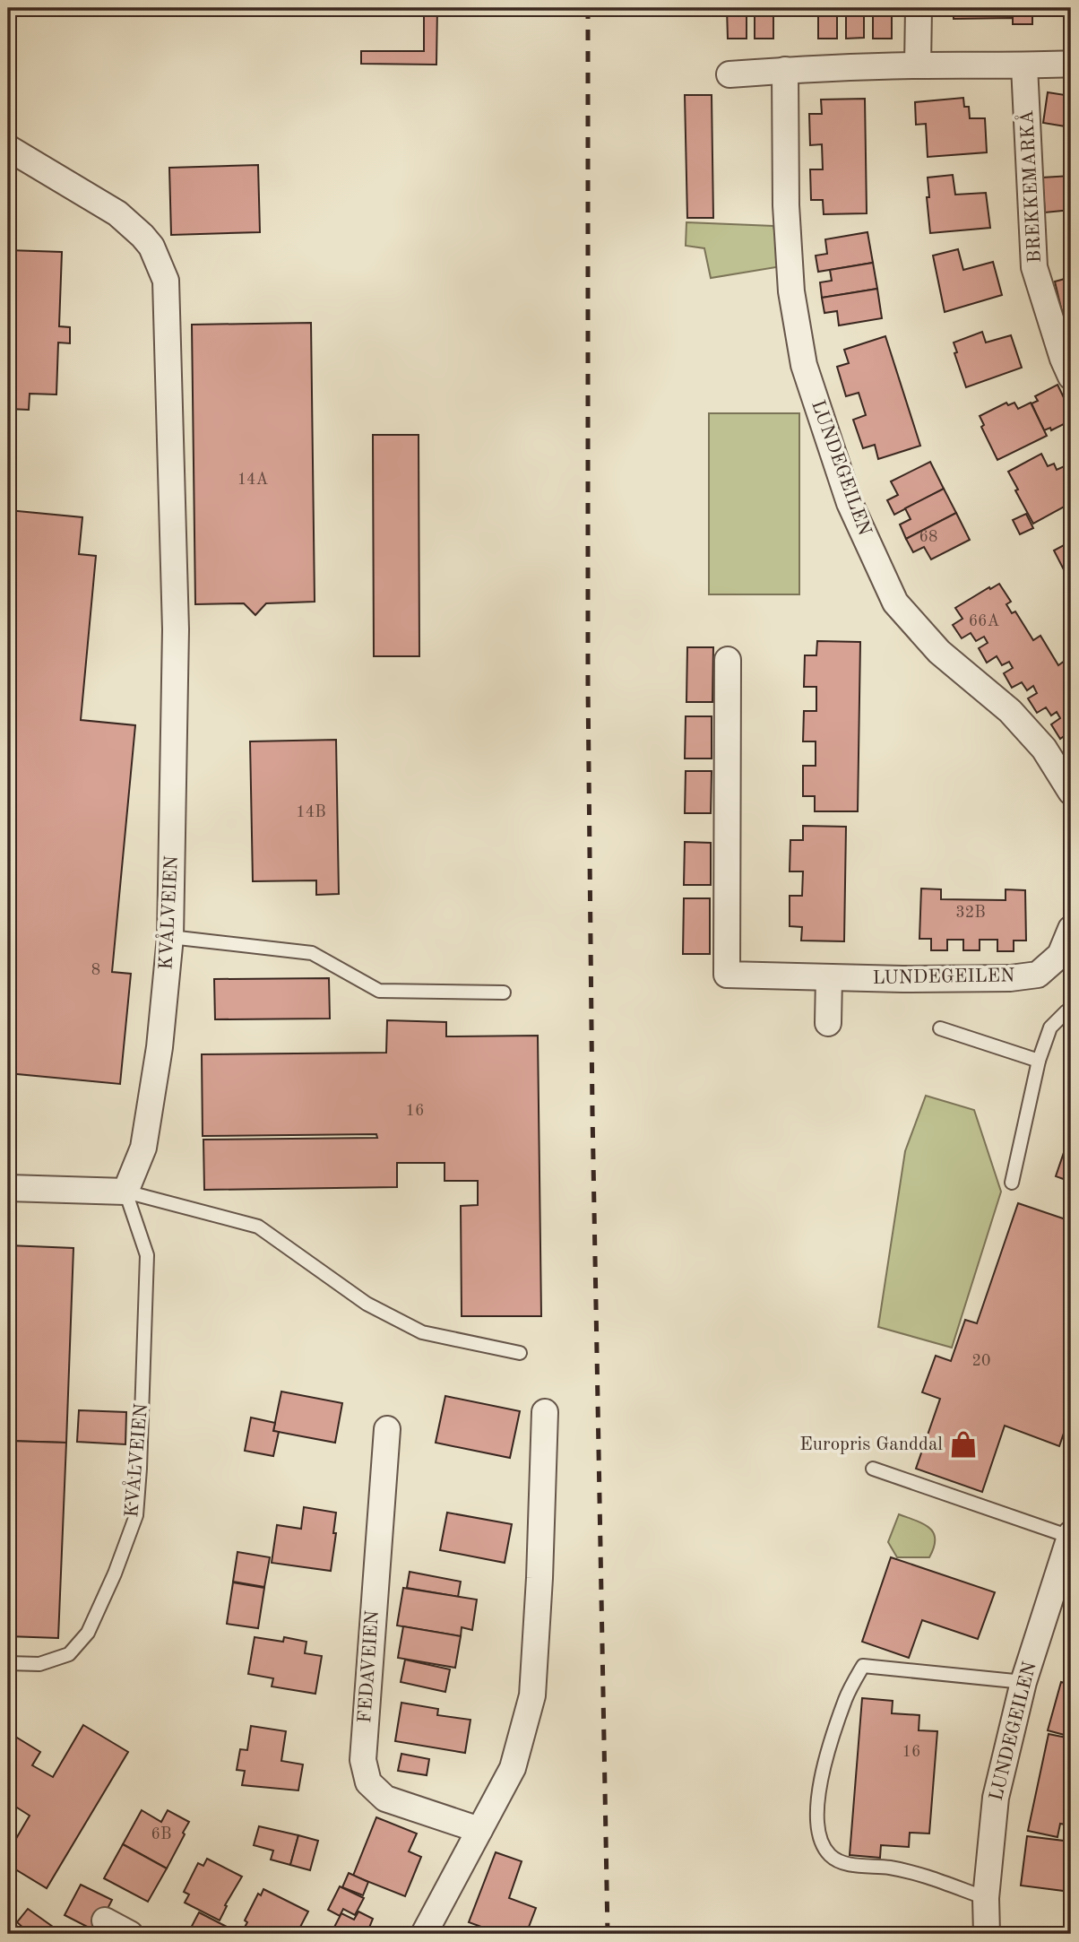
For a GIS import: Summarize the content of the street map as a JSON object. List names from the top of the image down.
{
  "streets": {
    "street": [
      "BREKKEMARKÅ",
      "LUNDEGEILEN",
      "KVÅLVEIEN",
      "FEDAVEIEN"
    ]
  },
  "places": {
    "shop": ["Europris Ganddal"]
  },
  "house_numbers": [
    "14A",
    "68",
    "66A",
    "14B",
    "32B",
    "8",
    "16",
    "20",
    "16",
    "6B"
  ]
}
